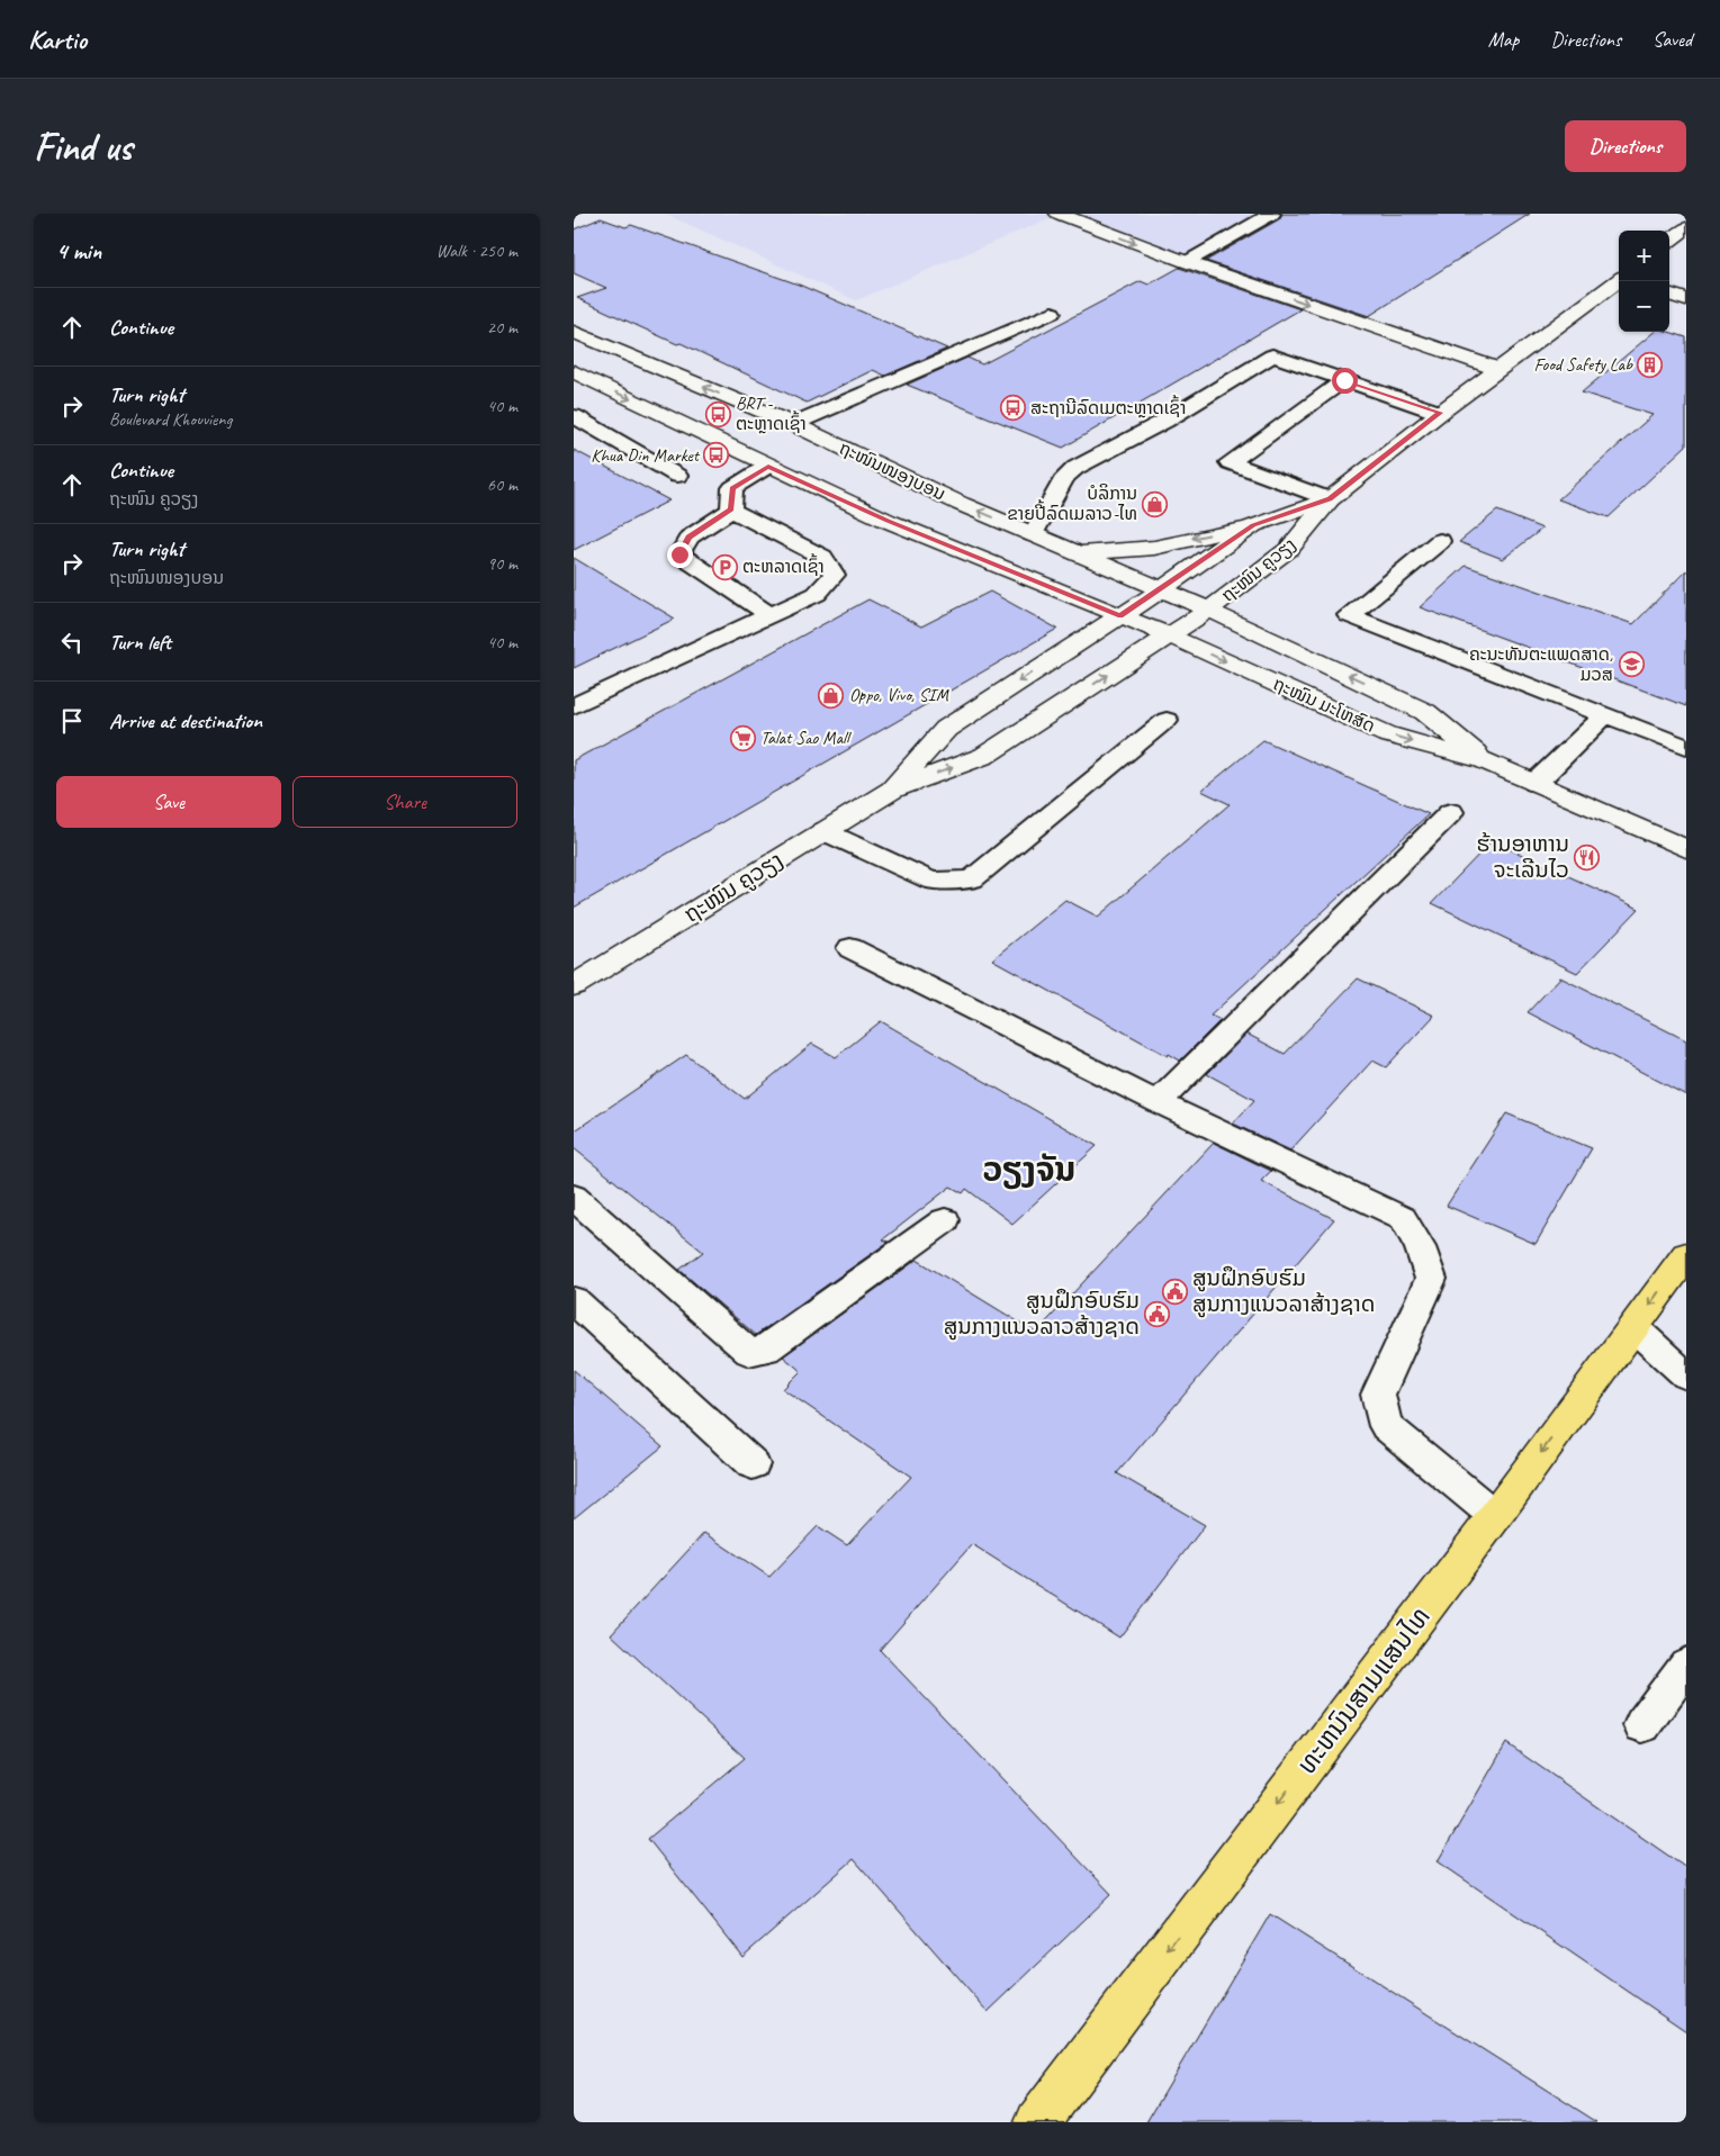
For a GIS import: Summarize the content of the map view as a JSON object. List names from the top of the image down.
{
  "streets": {
    "main road": ["ທະຫນົນສາມແສນໄທ"],
    "street": ["ຖະໜົນໜອງບອນ", "ຖະໜົນ ຄູວຽງ", "ຖະໜົນ ມະໂຫສົດ"]
  },
  "crossings": [
    ["ຖະໜົນໜອງບອນ", "ຖະໜົນ ຄູວຽງ"],
    ["ຖະໜົນໜອງບອນ", "ຖະໜົນ ມະໂຫສົດ"],
    ["ຖະໜົນ ຄູວຽງ", "ຖະໜົນ ມະໂຫສົດ"]
  ],
  "one_way": ["ທະຫນົນສາມແສນໄທ"],
  "districts": ["ວຽງຈັນ"],
  "places": {
    "building": ["Food Safety Lab"],
    "bus stop": ["ສະຖານີລົດເມຕະຫຼາດເຊົ້າ", "BRT - ຕະຫຼາດເຊົ້າ", "Khua Din Market"],
    "shop": ["ບໍລິການ ຂາຍປີ້ລົດເມລາວ-ໄທ", "Oppo, Vivo, SIM"],
    "parking": ["ຕະຫລາດເຊົ້າ"],
    "school or university": ["ຄະນະທັນຕະແພດສາດ, ມວສ"],
    "supermarket": ["Talat Sao Mall"],
    "restaurant": ["ຮ້ານອາຫານ ຈະເລີນໄວ"],
    "public building": ["ສູນຝຶກອົບຮົມ ສູນກາງແນວລາສ້າງຊາດ", "ສູນຝຶກອົບຮົມ ສູນກາງແນວລາວສ້າງຊາດ"]
  },
  "page": {
    "header": "Kartio",
    "nav": ["Map", "Directions", "Saved"],
    "buttons": [
      "Directions",
      ["Save", "Share"]
    ],
    "title": "Find us",
    "heading": ["4 min", "Walk · 250 m"],
    "map_buttons": ["+", "−"],
    "list": [
      ["Continue", "20 m"],
      ["Turn right", "Boulevard Khouvieng", "40 m"],
      ["Continue", "ຖະໜົນ ຄູວຽງ", "60 m"],
      ["Turn right", "ຖະໜົນໜອງບອນ", "90 m"],
      ["Turn left", "40 m"],
      "Arrive at destination"
    ]
  }
}
